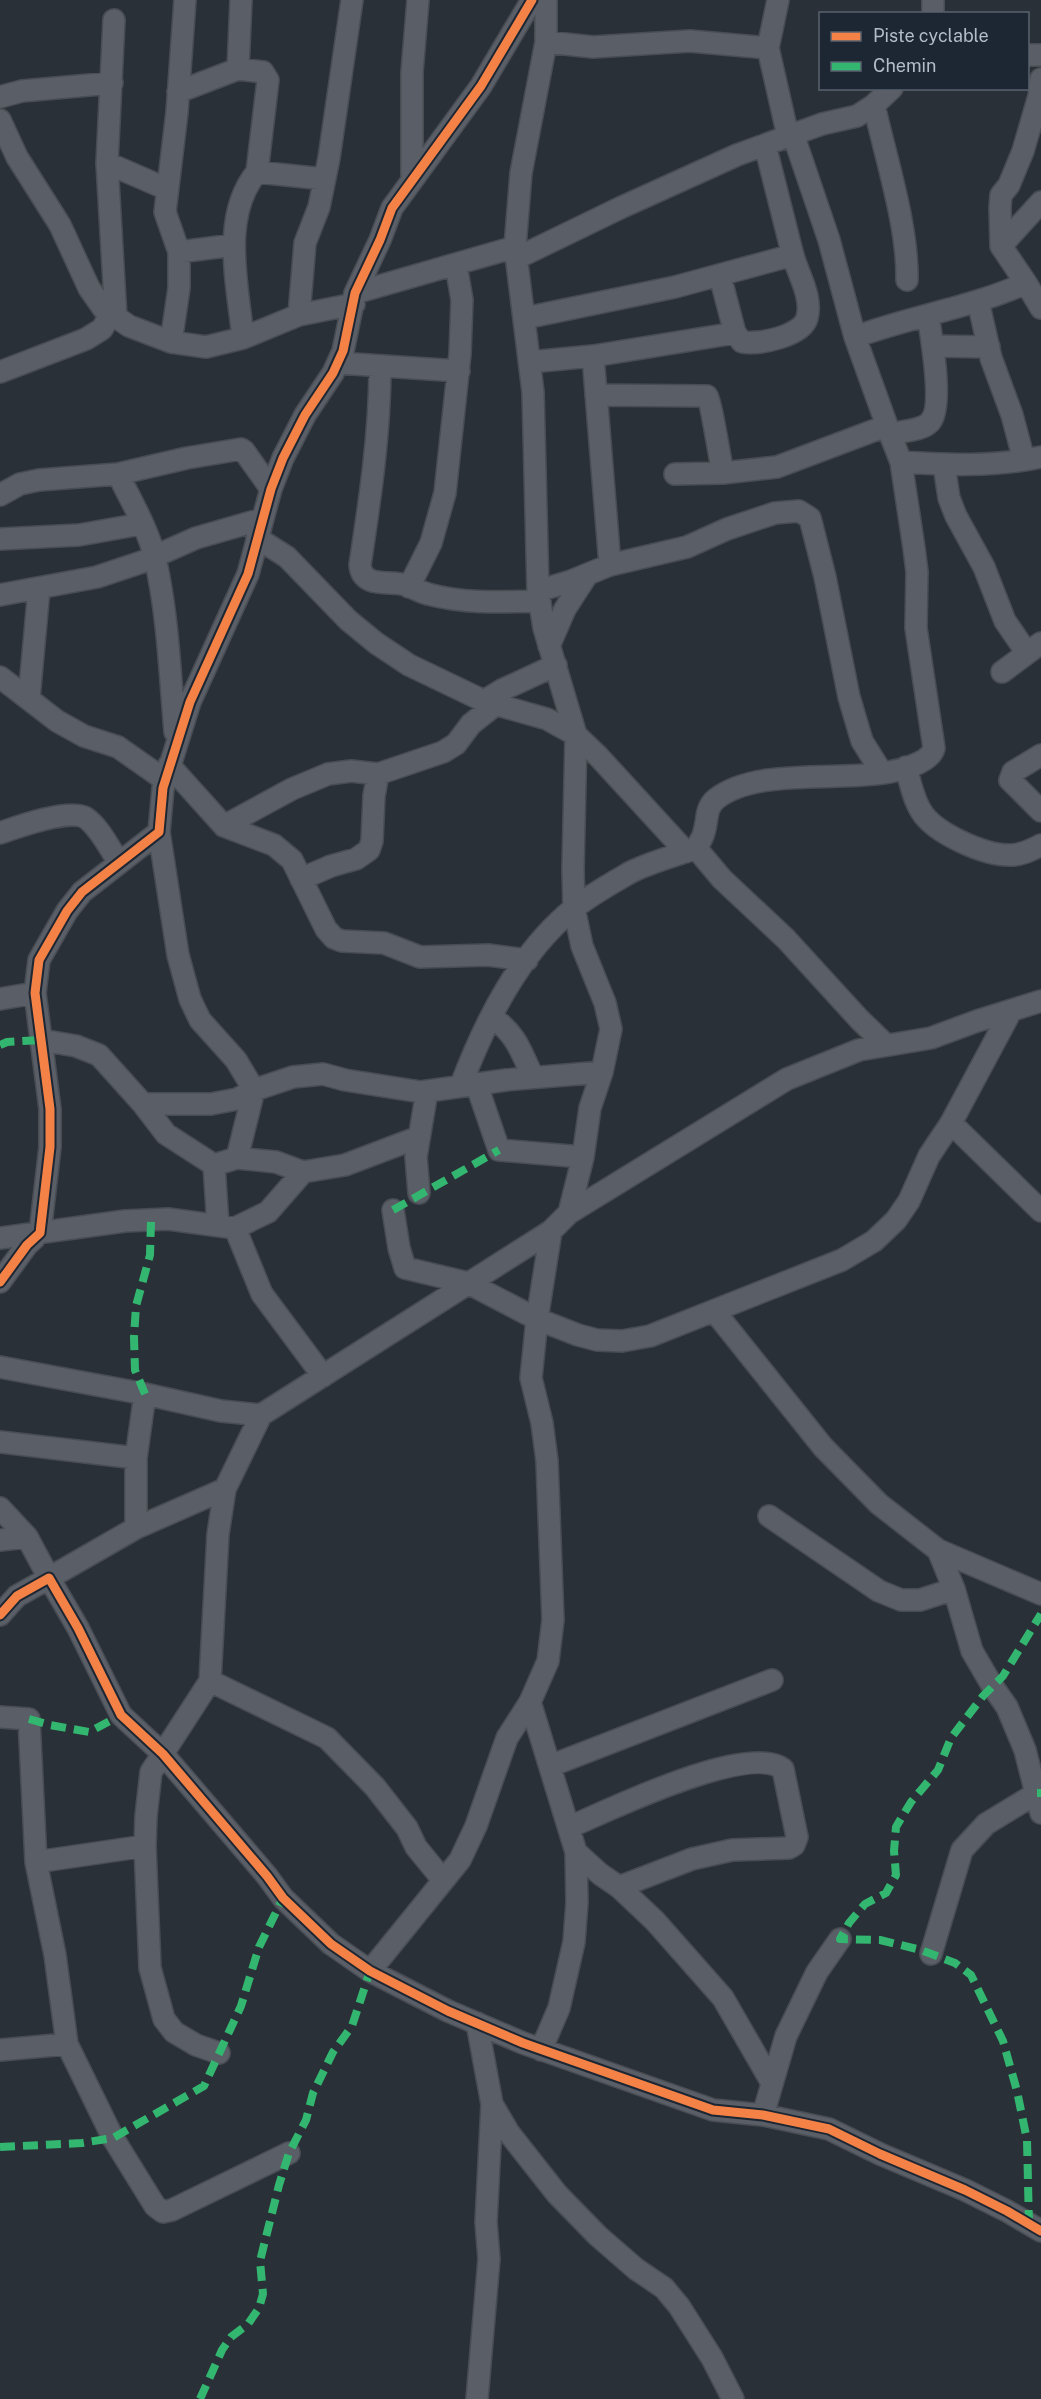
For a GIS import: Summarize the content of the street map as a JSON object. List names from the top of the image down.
{
  "legend": ["Piste cyclable", "Chemin"]
}
